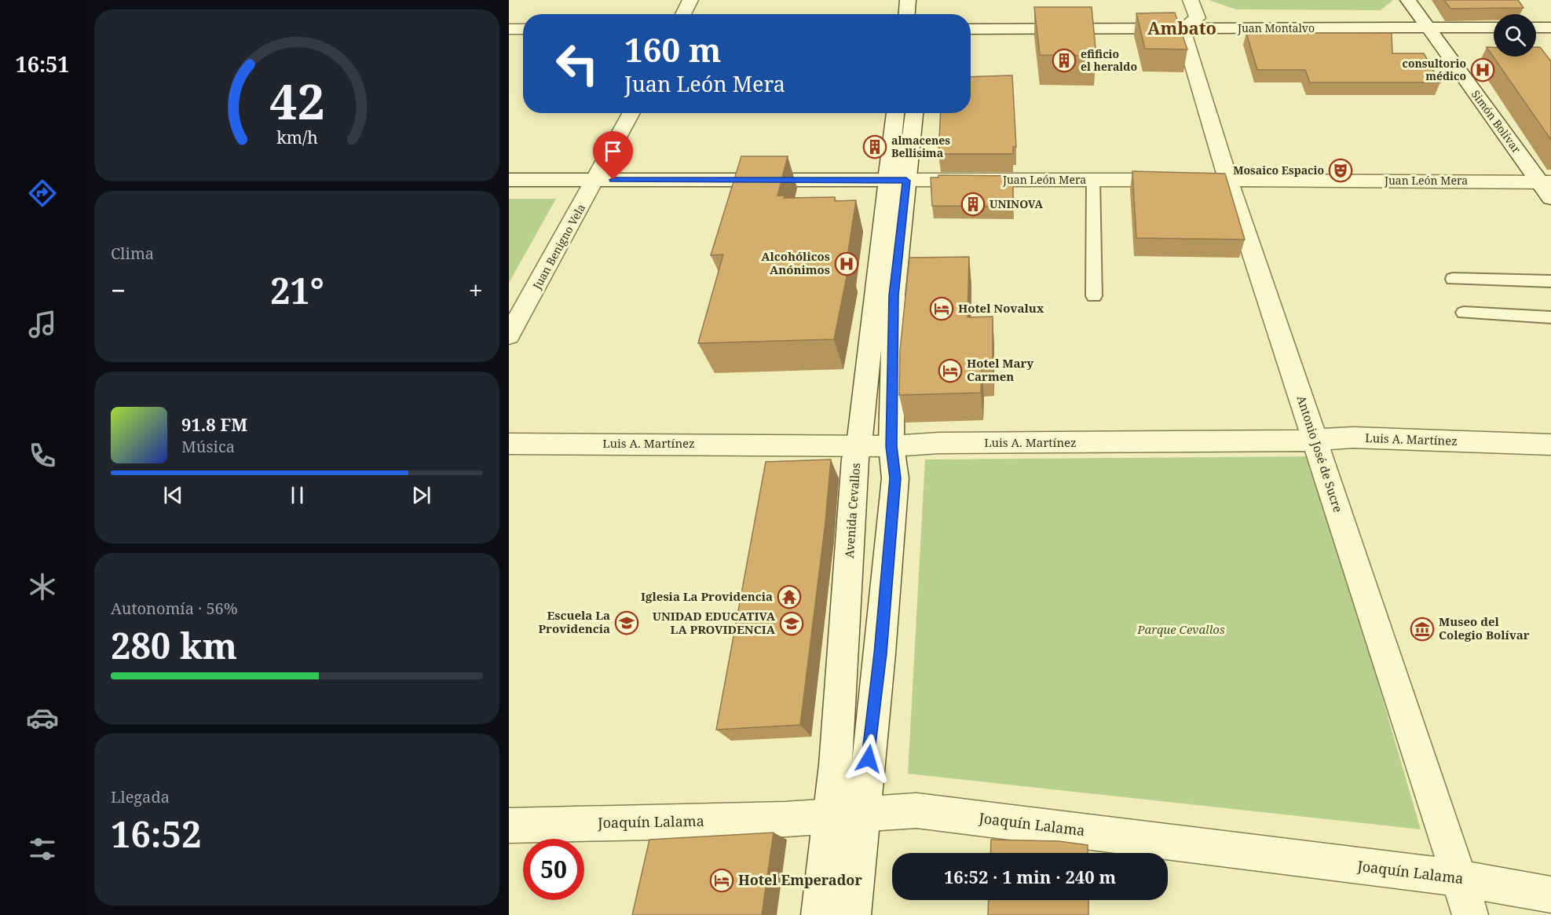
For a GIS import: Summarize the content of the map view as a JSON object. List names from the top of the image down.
{
  "streets": {
    "street": [
      "Juan Montalvo",
      "Simón Bolívar",
      "Juan León Mera",
      "Juan Benigno Vela",
      "Luis A. Martínez",
      "Antonio José de Sucre",
      "Avenida Cevallos",
      "Joaquín Lalama"
    ]
  },
  "crossings": [
    ["Juan Montalvo", "Simón Bolívar"],
    ["Juan Montalvo", "Antonio José de Sucre"],
    ["Simón Bolívar", "Juan León Mera"],
    ["Juan León Mera", "Juan Benigno Vela"],
    ["Juan León Mera", "Antonio José de Sucre"],
    ["Juan León Mera", "Avenida Cevallos"],
    ["Luis A. Martínez", "Antonio José de Sucre"],
    ["Luis A. Martínez", "Avenida Cevallos"],
    ["Antonio José de Sucre", "Joaquín Lalama"],
    ["Avenida Cevallos", "Joaquín Lalama"]
  ],
  "districts": ["Ambato"],
  "parks": ["Parque Cevallos"],
  "places": {
    "building": ["efificio el heraldo", "almacenes Bellisima", "UNINOVA"],
    "hospital": ["consultorio médico", "Alcohólicos Anónimos"],
    "theatre": ["Mosaico Espacio"],
    "hotel": ["Hotel Novalux", "Hotel Mary Carmen", "Hotel Emperador"],
    "temple": ["Iglesia La Providencia"],
    "school or university": ["Escuela La Providencia", "UNIDAD EDUCATIVA LA PROVIDENCIA"],
    "museum": ["Museo del Colegio Bolívar"]
  },
  "page": {
    "tabs": "16:51",
    "turn": ["160 m", "Juan León Mera"],
    "tile": [
      "Clima",
      ["Autonomía · 56%", "280 km"],
      ["Llegada", "16:52"]
    ],
    "heat": ["−", "21°", "+"],
    "song": ["91.8 FM", "Música"],
    "limit": "50",
    "trip": "16:52 · 1 min · 240 m",
    "gauge": ["42", "km/h"]
  }
}
